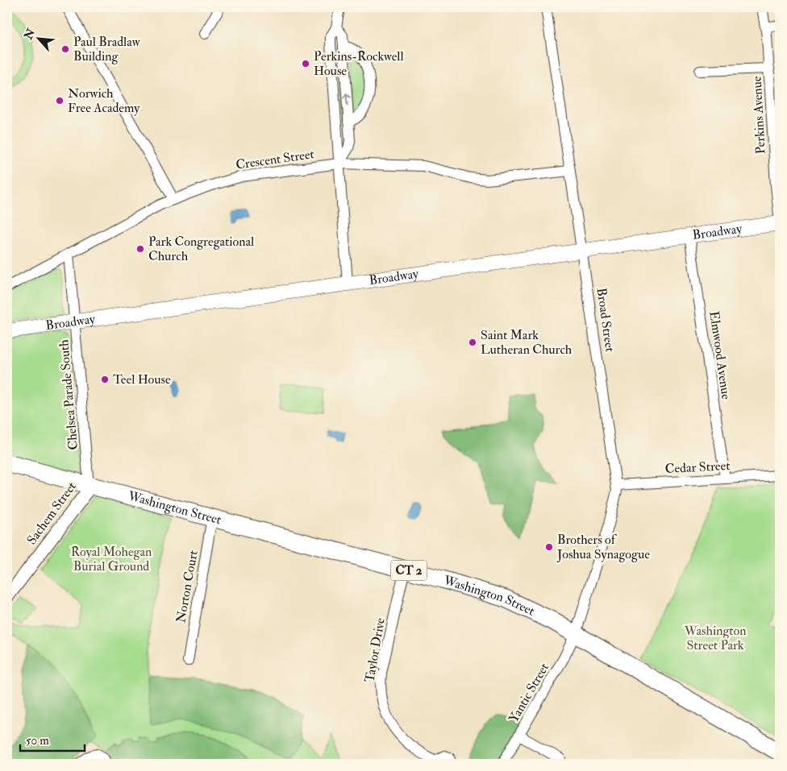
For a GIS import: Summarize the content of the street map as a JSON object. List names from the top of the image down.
{
  "streets": {
    "highway": ["Washington Street", "CT 2"],
    "main road": ["Broadway"],
    "street": [
      "Perkins Avenue",
      "Crescent Street",
      "Broad Street",
      "Elmwood Avenue",
      "Chelsea Parade South",
      "Cedar Street",
      "Sachem Street",
      "Norton Court",
      "Taylor Drive",
      "Yantic Street"
    ]
  },
  "crossings": [
    ["Perkins Avenue", "Broadway"],
    ["Crescent Street", "Broad Street"],
    ["Crescent Street", "Chelsea Parade South"],
    ["Broadway", "Broad Street"],
    ["Broadway", "Elmwood Avenue"],
    ["Broadway", "Chelsea Parade South"],
    ["Broad Street", "Cedar Street"],
    ["Broad Street", "Washington Street"],
    ["Broad Street", "Yantic Street"],
    ["Elmwood Avenue", "Cedar Street"],
    ["Chelsea Parade South", "Washington Street"],
    ["Chelsea Parade South", "Sachem Street"],
    ["Washington Street", "Sachem Street"],
    ["Washington Street", "Norton Court"],
    ["Washington Street", "Taylor Drive"],
    ["Washington Street", "Yantic Street"]
  ],
  "parks": ["Royal Mohegan Burial Ground", "Washington Street Park"],
  "places": [
    "Paul Bradlaw Building",
    "Perkins-Rockwell House",
    "Norwich Free Academy",
    "Park Congregational Church",
    "Saint Mark Lutheran Church",
    "Teel House",
    "Brothers of Joshua Synagogue"
  ],
  "scale_bar": "50 m",
  "north": "top left"
}
